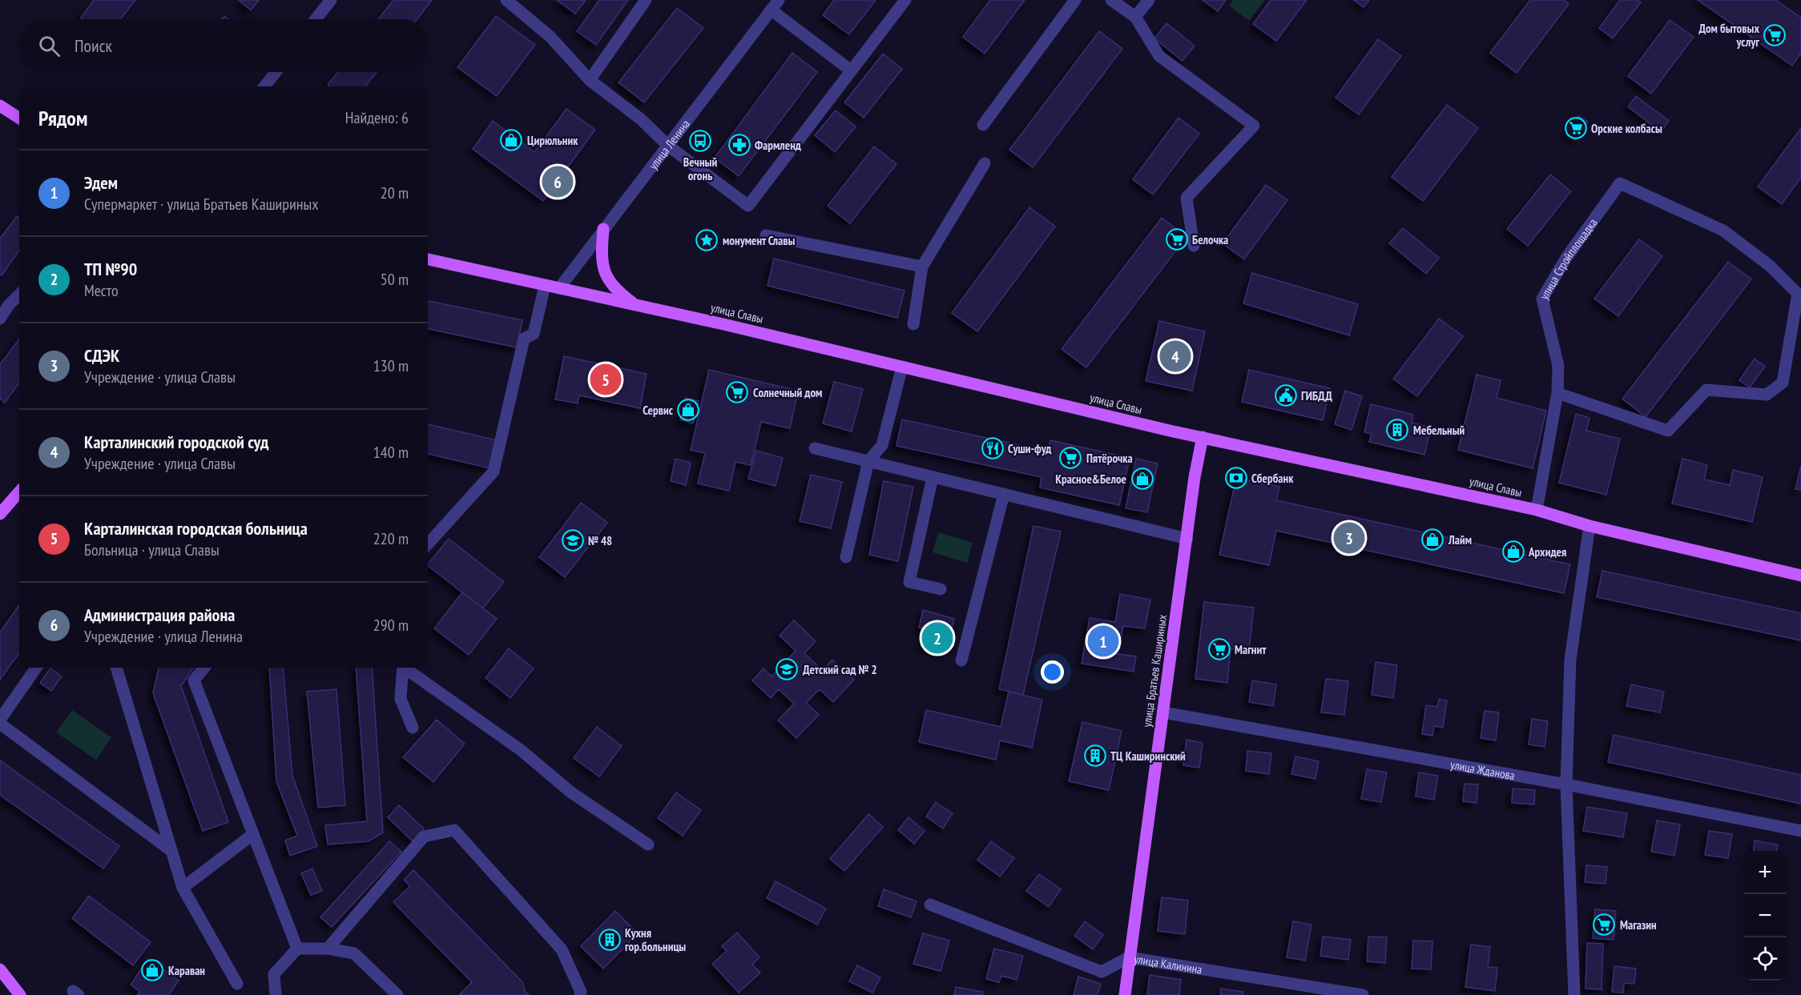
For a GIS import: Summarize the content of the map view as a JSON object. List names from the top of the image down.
{
  "streets": {
    "main road": ["улица Славы", "улица Братьев Кашириных"],
    "street": [
      "улица Ленина",
      "улица Стройплощадка",
      "улица Жданова",
      "улица Калинина"
    ]
  },
  "crossings": [
    ["улица Ленина", "улица Славы"],
    ["улица Стройплощадка", "улица Славы"],
    ["улица Славы", "улица Братьев Кашириных"],
    ["улица Братьев Кашириных", "улица Жданова"],
    ["улица Братьев Кашириных", "улица Калинина"]
  ],
  "places": {
    "supermarket": [
      "Дом бытовых услуг",
      "Орские колбасы",
      "Белочка",
      "Солнечный дом",
      "Пятёрочка",
      "Магнит",
      "Магазин"
    ],
    "shop": [
      "Цирюльник",
      "Сервис",
      "Красное&Белое",
      "Лайм",
      "Архидея",
      "Караван"
    ],
    "bus stop": ["Вечный огонь"],
    "pharmacy": ["Фармленд"],
    "place": ["монумент Славы"],
    "public building": ["ГИБДД"],
    "building": ["Мебельный", "ТЦ Каширинский", "Кухня гор.больницы"],
    "restaurant": ["Суши-фуд"],
    "bank": ["Сбербанк"],
    "school or university": ["№ 48", "Детский сад № 2"]
  },
  "page": {
    "search": "Поиск",
    "heading": ["Рядом", "Найдено: 6"],
    "list": [
      {
        "mark": "1",
        "name": "Эдем",
        "note": "Супермаркет · улица Братьев Кашириных",
        "value": "20 m"
      },
      {
        "mark": "2",
        "name": "ТП №90",
        "note": "Место",
        "value": "50 m"
      },
      {
        "mark": "3",
        "name": "СДЭК",
        "note": "Учреждение · улица Славы",
        "value": "130 m"
      },
      {
        "mark": "4",
        "name": "Карталинский городской суд",
        "note": "Учреждение · улица Славы",
        "value": "140 m"
      },
      {
        "mark": "5",
        "name": "Карталинская городская больница",
        "note": "Больница · улица Славы",
        "value": "220 m"
      },
      {
        "mark": "6",
        "name": "Администрация района",
        "note": "Учреждение · улица Ленина",
        "value": "290 m"
      }
    ],
    "pins": [
      "6",
      "4",
      "5",
      "3",
      "2",
      "1"
    ],
    "map_buttons": ["+", "−"]
  }
}
